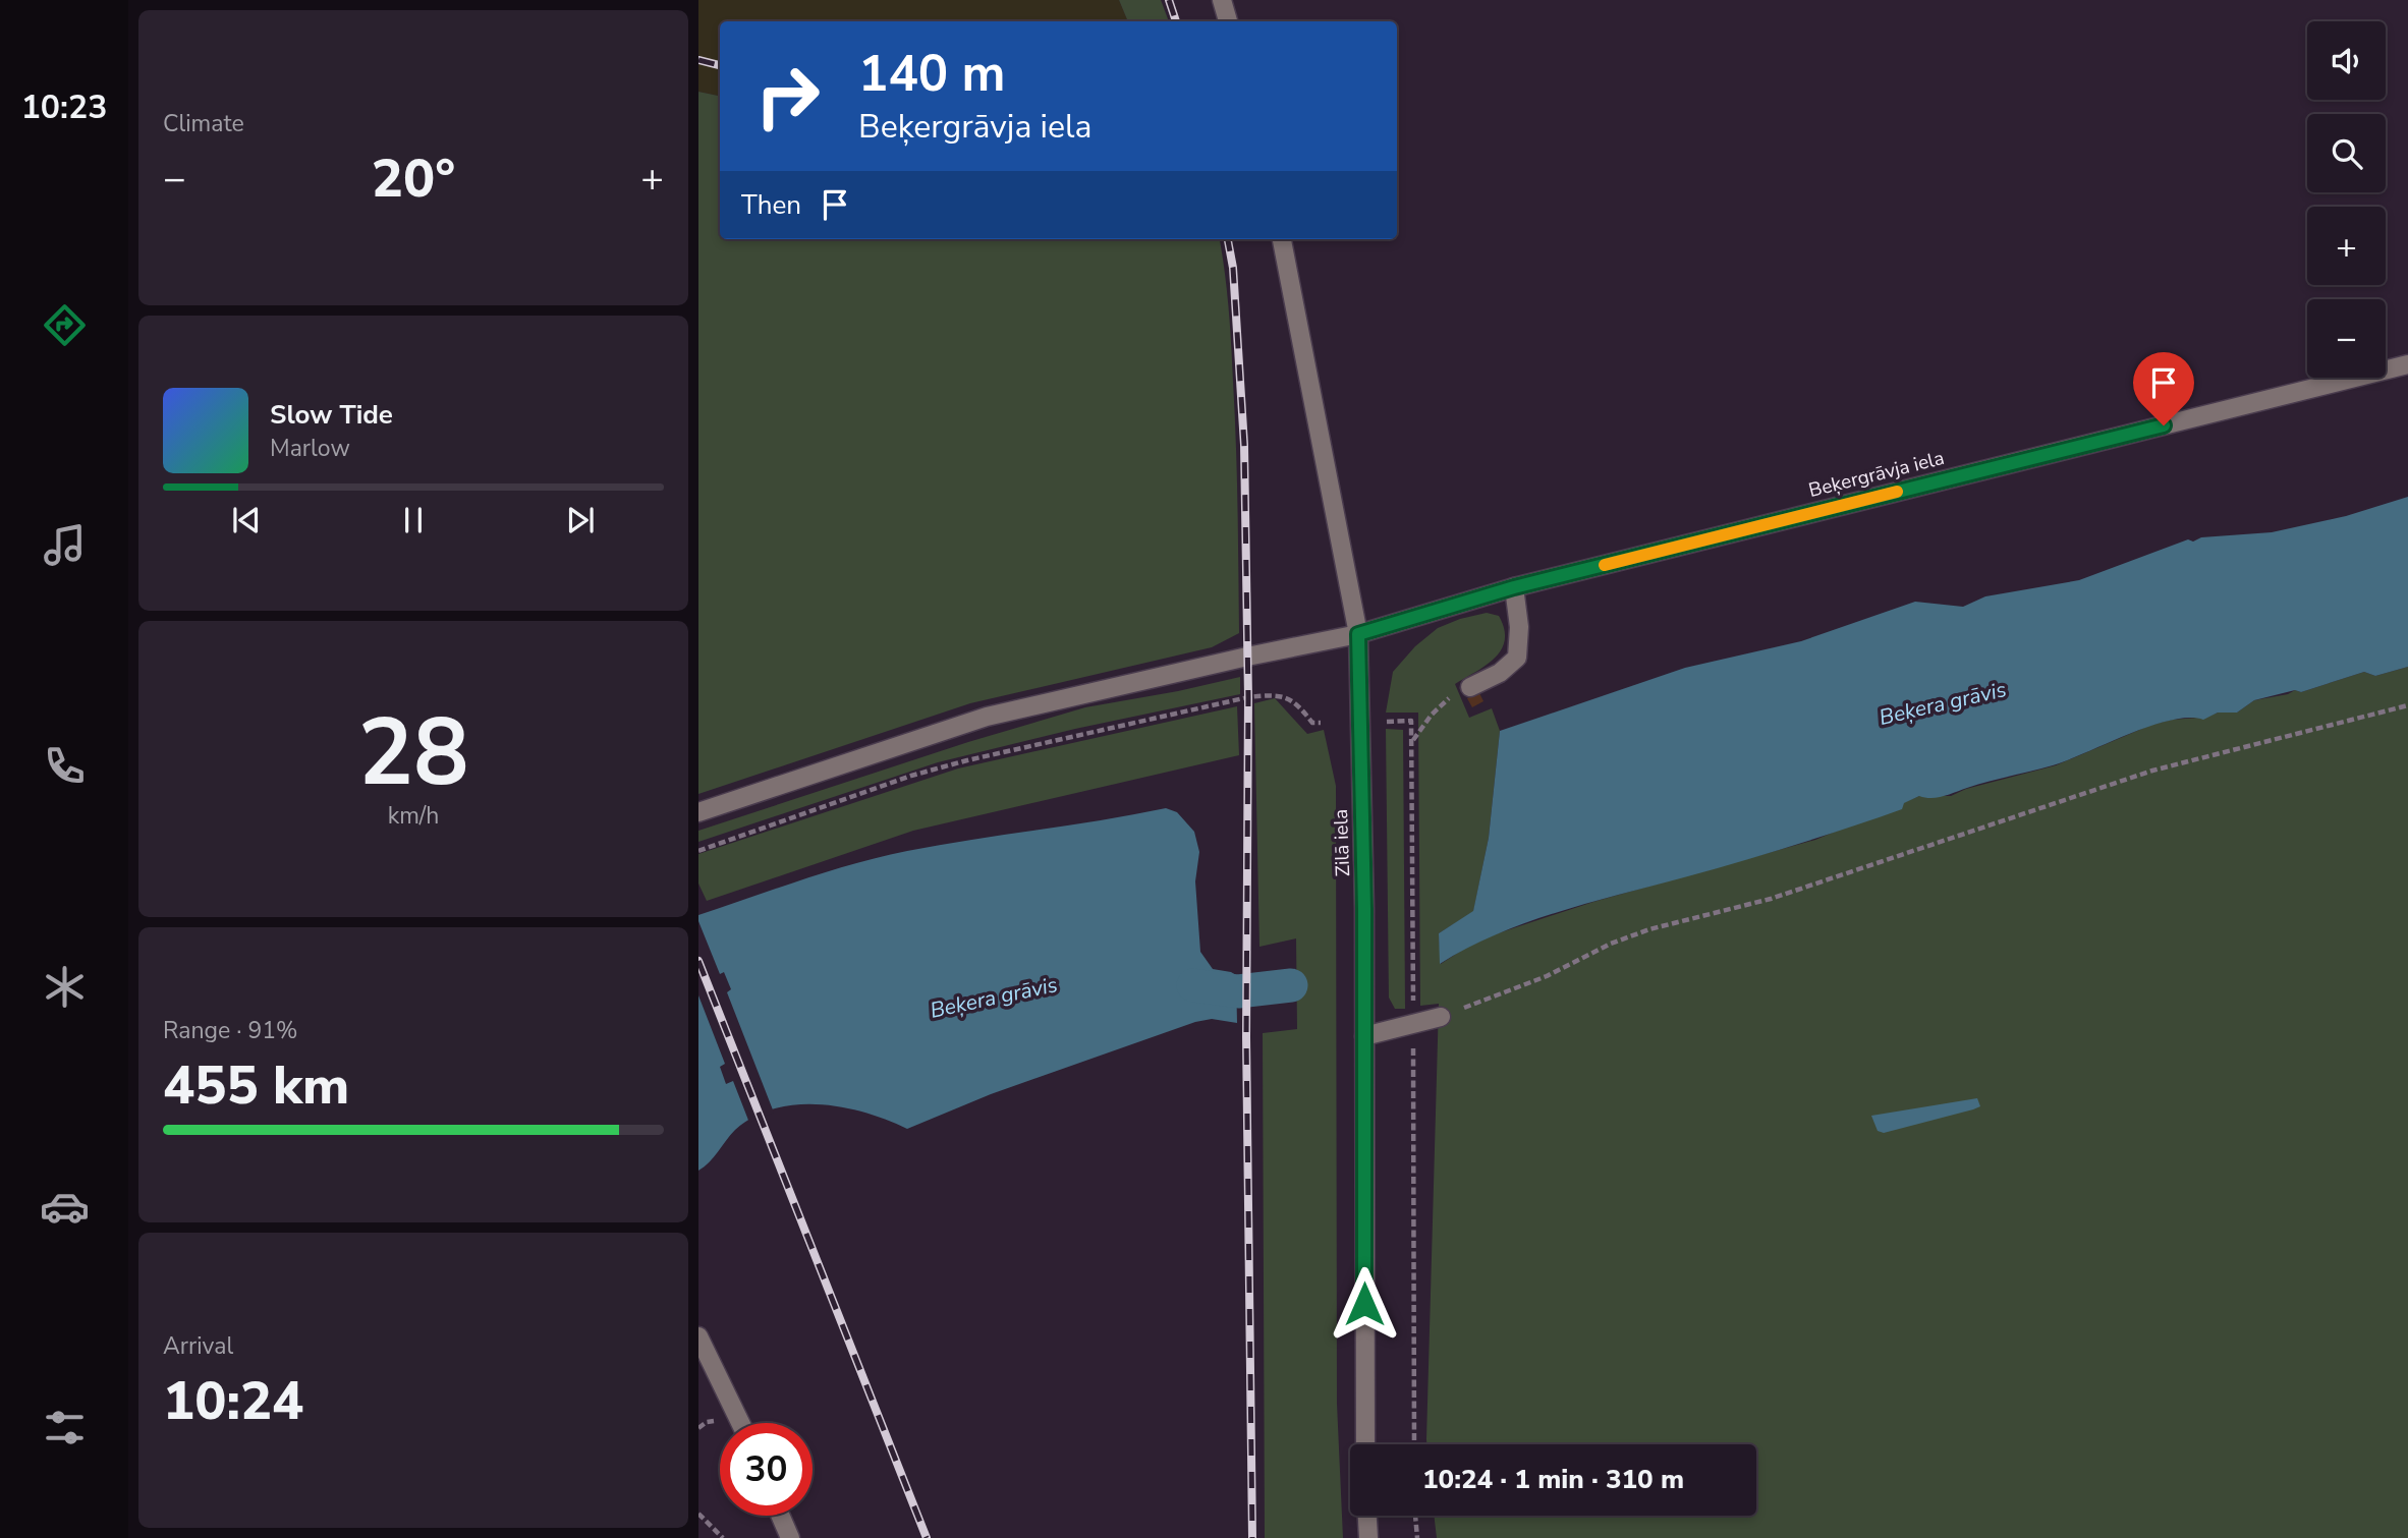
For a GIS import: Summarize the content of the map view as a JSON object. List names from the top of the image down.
{
  "streets": {
    "street": ["Beķergrāvja iela", "Zilā iela"]
  },
  "crossings": [
    ["Beķergrāvja iela", "Zilā iela"]
  ],
  "water": ["Beķera grāvis"],
  "page": {
    "tabs": "10:23",
    "tile": [
      "Climate",
      ["28", "km/h"],
      ["Range · 91%", "455 km"],
      ["Arrival", "10:24"]
    ],
    "map_buttons": ["+", "−"],
    "turn": ["140 m", "Beķergrāvja iela"],
    "heat": ["−", "20°", "+"],
    "then": "Then",
    "song": ["Slow Tide", "Marlow"],
    "limit": "30",
    "trip": "10:24 · 1 min · 310 m"
  }
}
